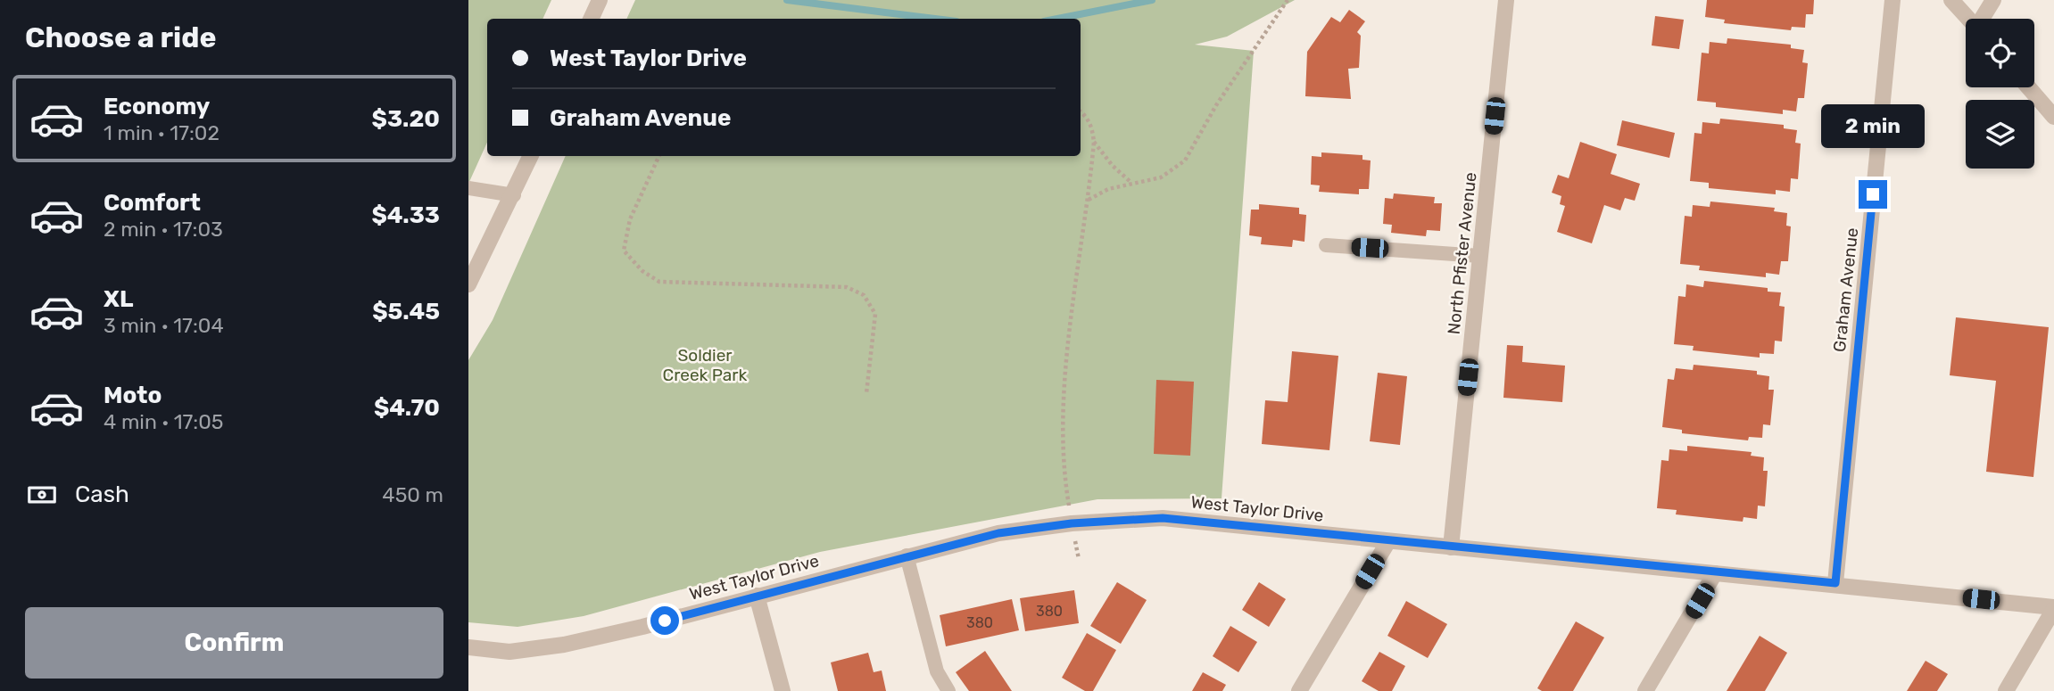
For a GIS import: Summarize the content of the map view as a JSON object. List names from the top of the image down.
{
  "streets": {
    "street": ["North Pfister Avenue", "Graham Avenue", "West Taylor Drive"]
  },
  "crossings": [
    ["North Pfister Avenue", "West Taylor Drive"],
    ["Graham Avenue", "West Taylor Drive"]
  ],
  "parks": ["Soldier Creek Park"],
  "house_numbers": ["380", "380"],
  "page": {
    "heading": "Choose a ride",
    "banner": ["West Taylor Drive", "Graham Avenue"],
    "list": [
      {
        "name": "Economy",
        "note": "1 min · 17:02",
        "value": "$3.20"
      },
      {
        "name": "Comfort",
        "note": "2 min · 17:03",
        "value": "$4.33"
      },
      {
        "name": "XL",
        "note": "3 min · 17:04",
        "value": "$5.45"
      },
      {
        "name": "Moto",
        "note": "4 min · 17:05",
        "value": "$4.70"
      }
    ],
    "bubble": "2 min",
    "pay": ["Cash", "450 m"],
    "buttons": "Confirm"
  }
}
